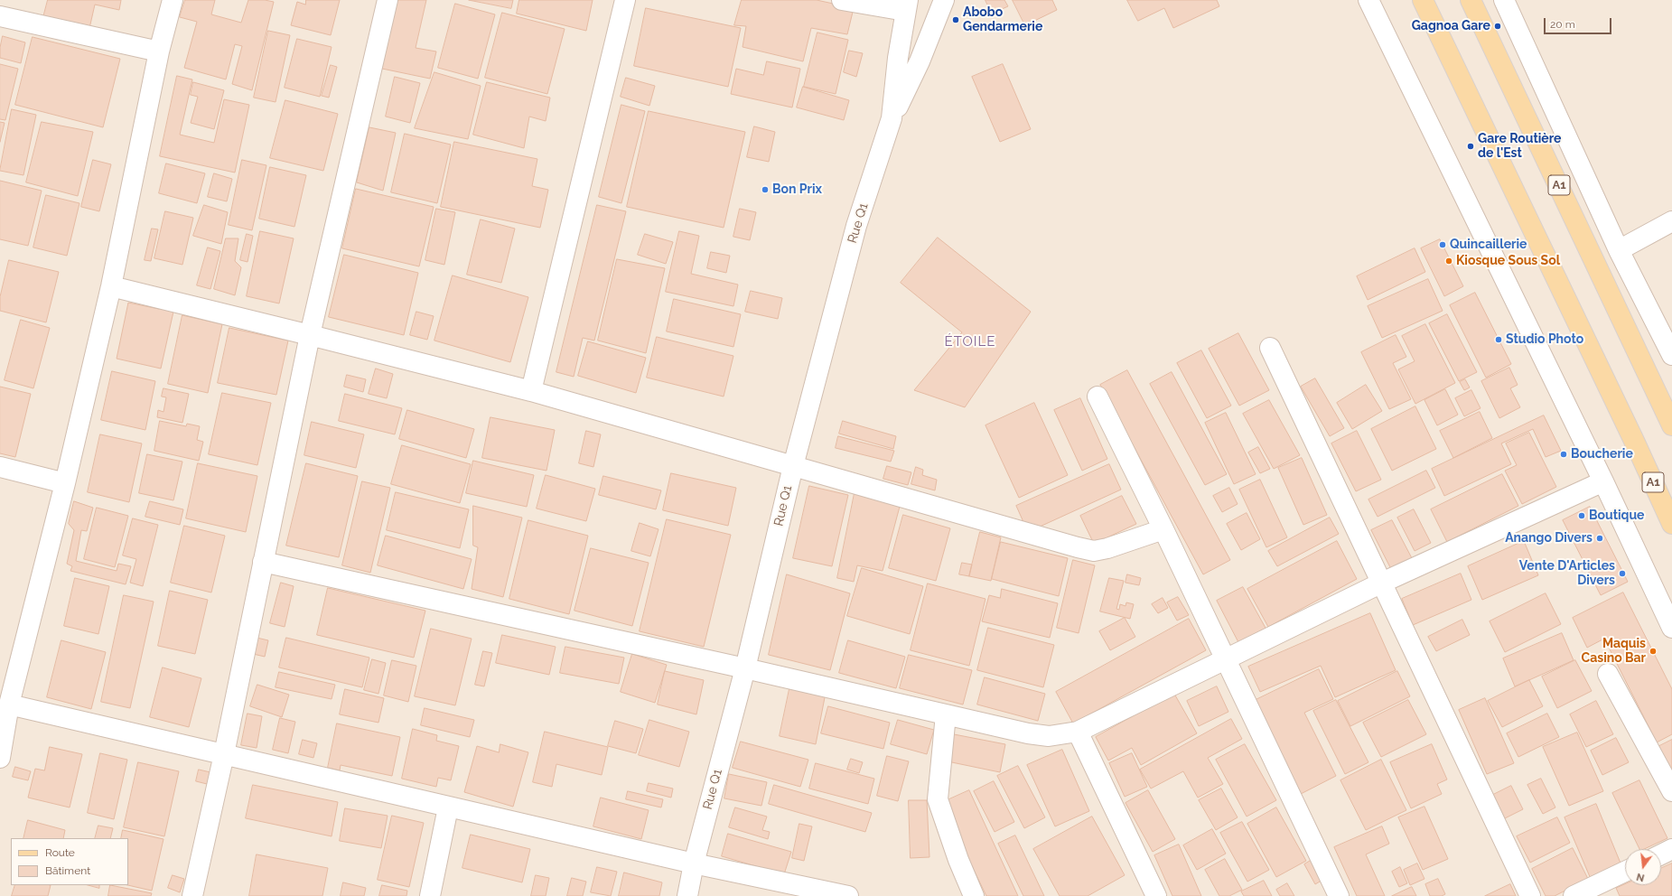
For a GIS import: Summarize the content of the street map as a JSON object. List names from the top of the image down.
{
  "streets": {
    "main road": ["A1"],
    "street": ["Rue Q1"]
  },
  "districts": ["ÉTOILE"],
  "places": [
    "Abobo Gendarmerie",
    "Gagnoa Gare",
    "Gare Routière de l'Est",
    "Bon Prix",
    "Quincaillerie",
    "Kiosque Sous Sol",
    "Studio Photo",
    "Boucherie",
    "Boutique",
    "Anango Divers",
    "Vente D'Articles Divers",
    "Maquis Casino Bar"
  ],
  "legend": ["Route", "Bâtiment"],
  "scale_bar": "20 m",
  "north": "bottom"
}
